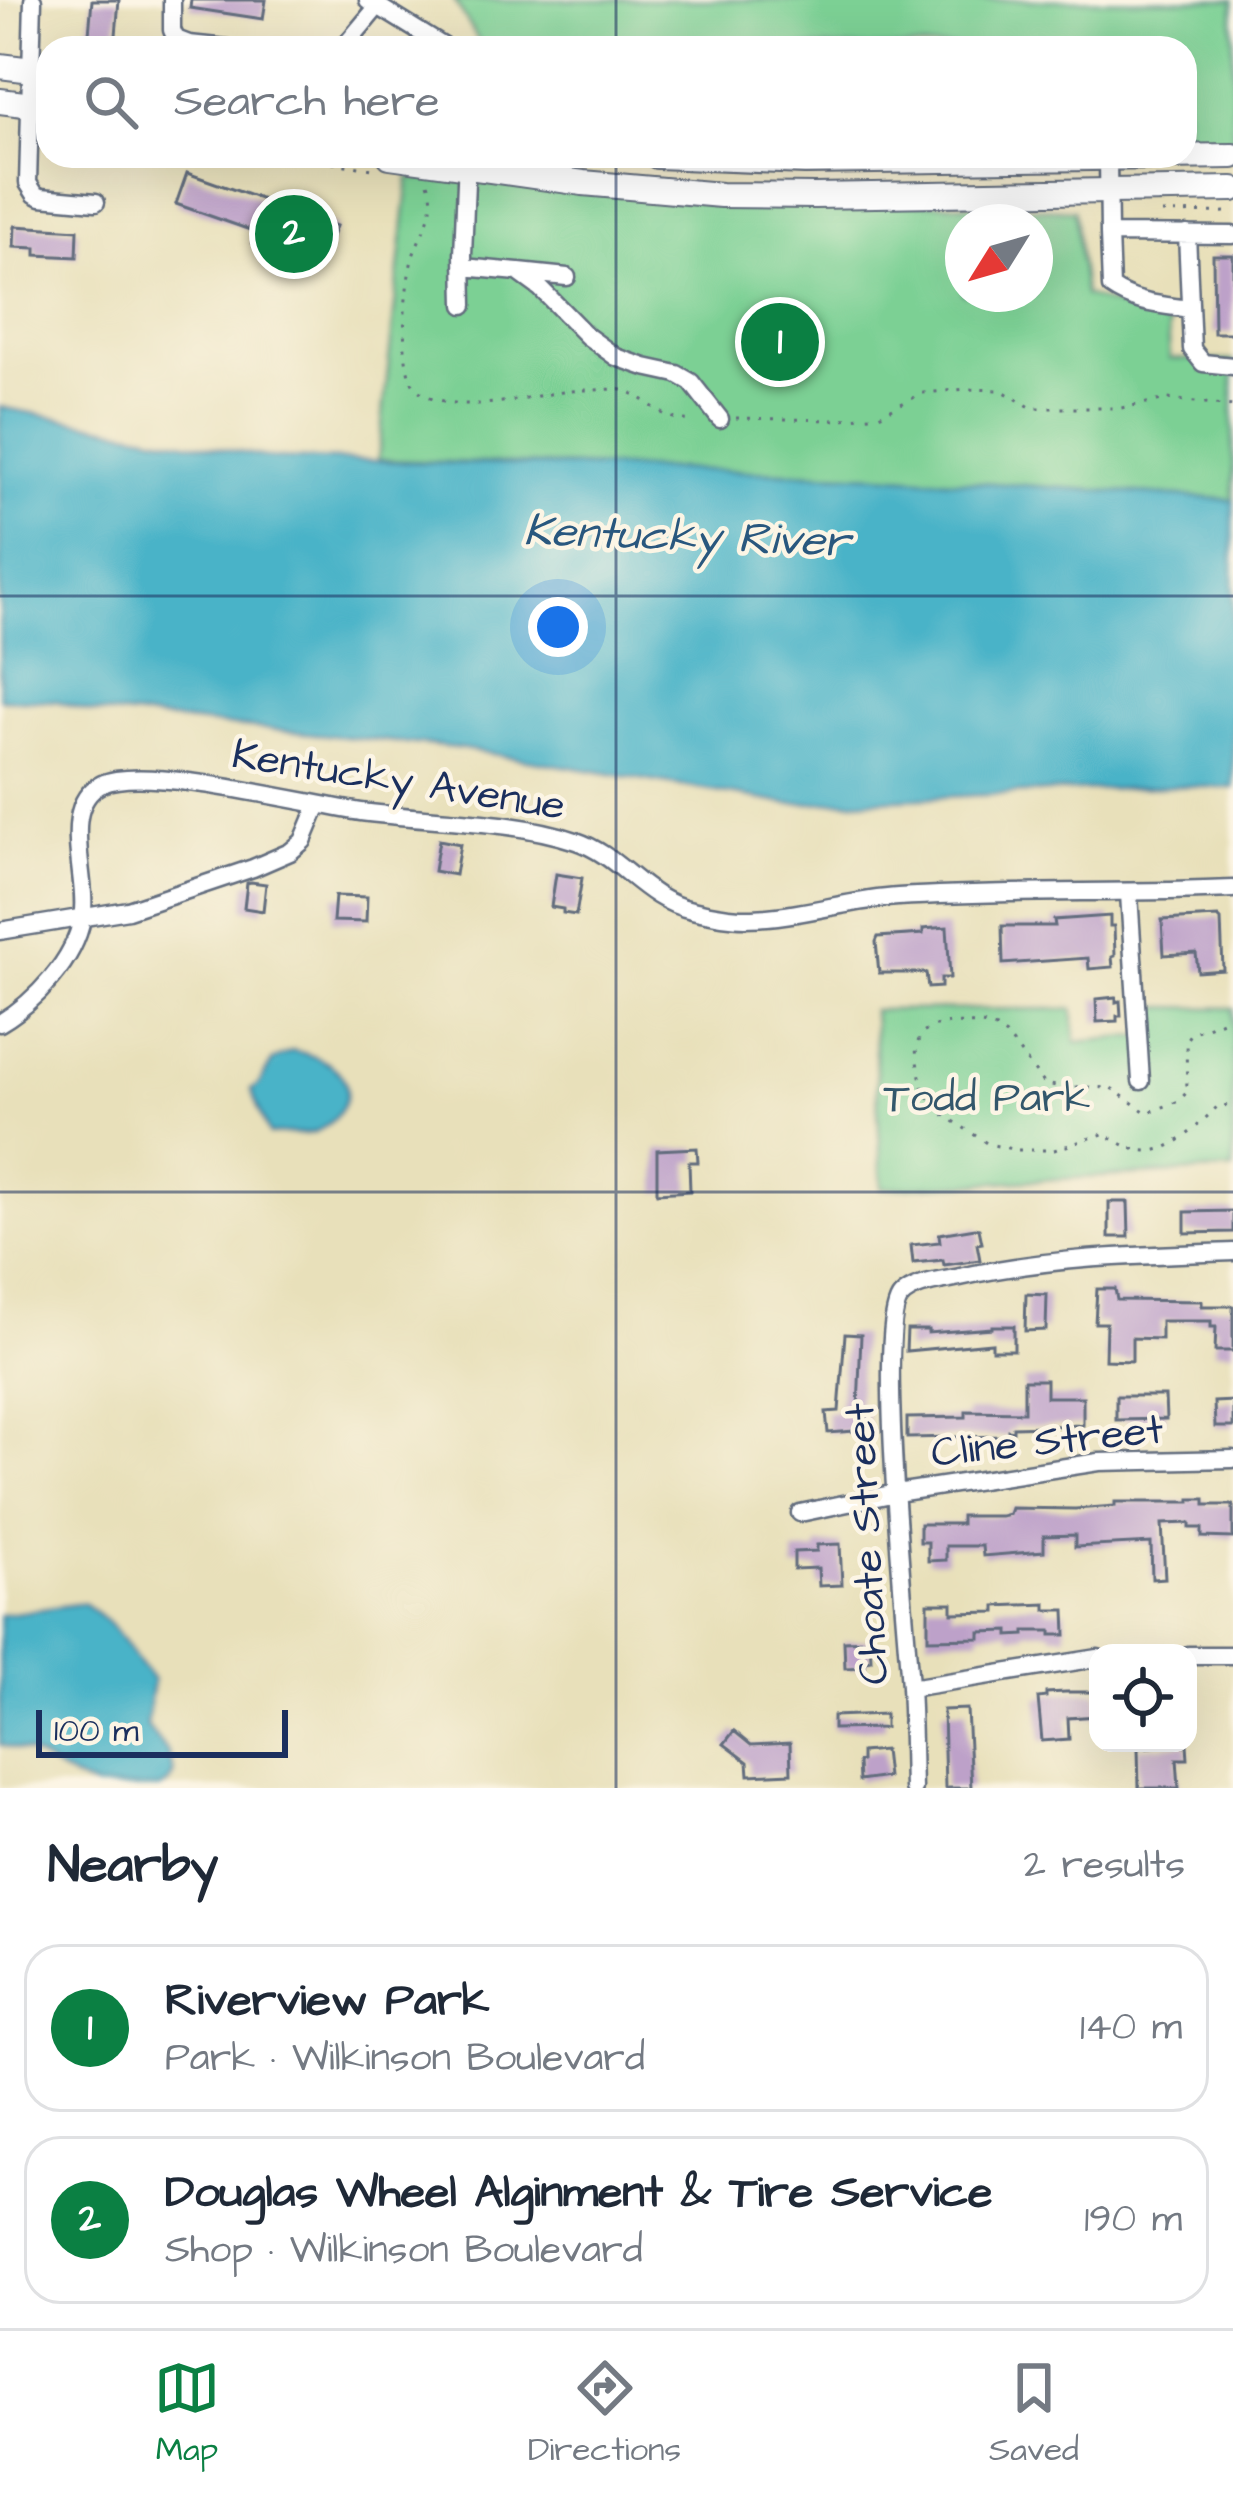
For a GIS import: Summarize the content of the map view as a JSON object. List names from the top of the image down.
{
  "streets": {
    "street": ["Kentucky Avenue", "Cline Street", "Choate Street"]
  },
  "crossings": [
    ["Cline Street", "Choate Street"]
  ],
  "water": ["Kentucky River"],
  "parks": ["Todd Park"],
  "scale_bar": "100 m",
  "north": "bottom left",
  "page": {
    "search": "Search here",
    "pins": ["2", "1"],
    "scale": "100 m",
    "heading": ["Nearby", "2 results"],
    "list": [
      {
        "mark": "1",
        "name": "Riverview Park",
        "note": "Park · Wilkinson Boulevard",
        "value": "140 m"
      },
      {
        "mark": "2",
        "name": "Douglas Wheel Alginment & Tire Service",
        "note": "Shop · Wilkinson Boulevard",
        "value": "190 m"
      }
    ],
    "nav": ["Map", "Directions", "Saved"]
  }
}
